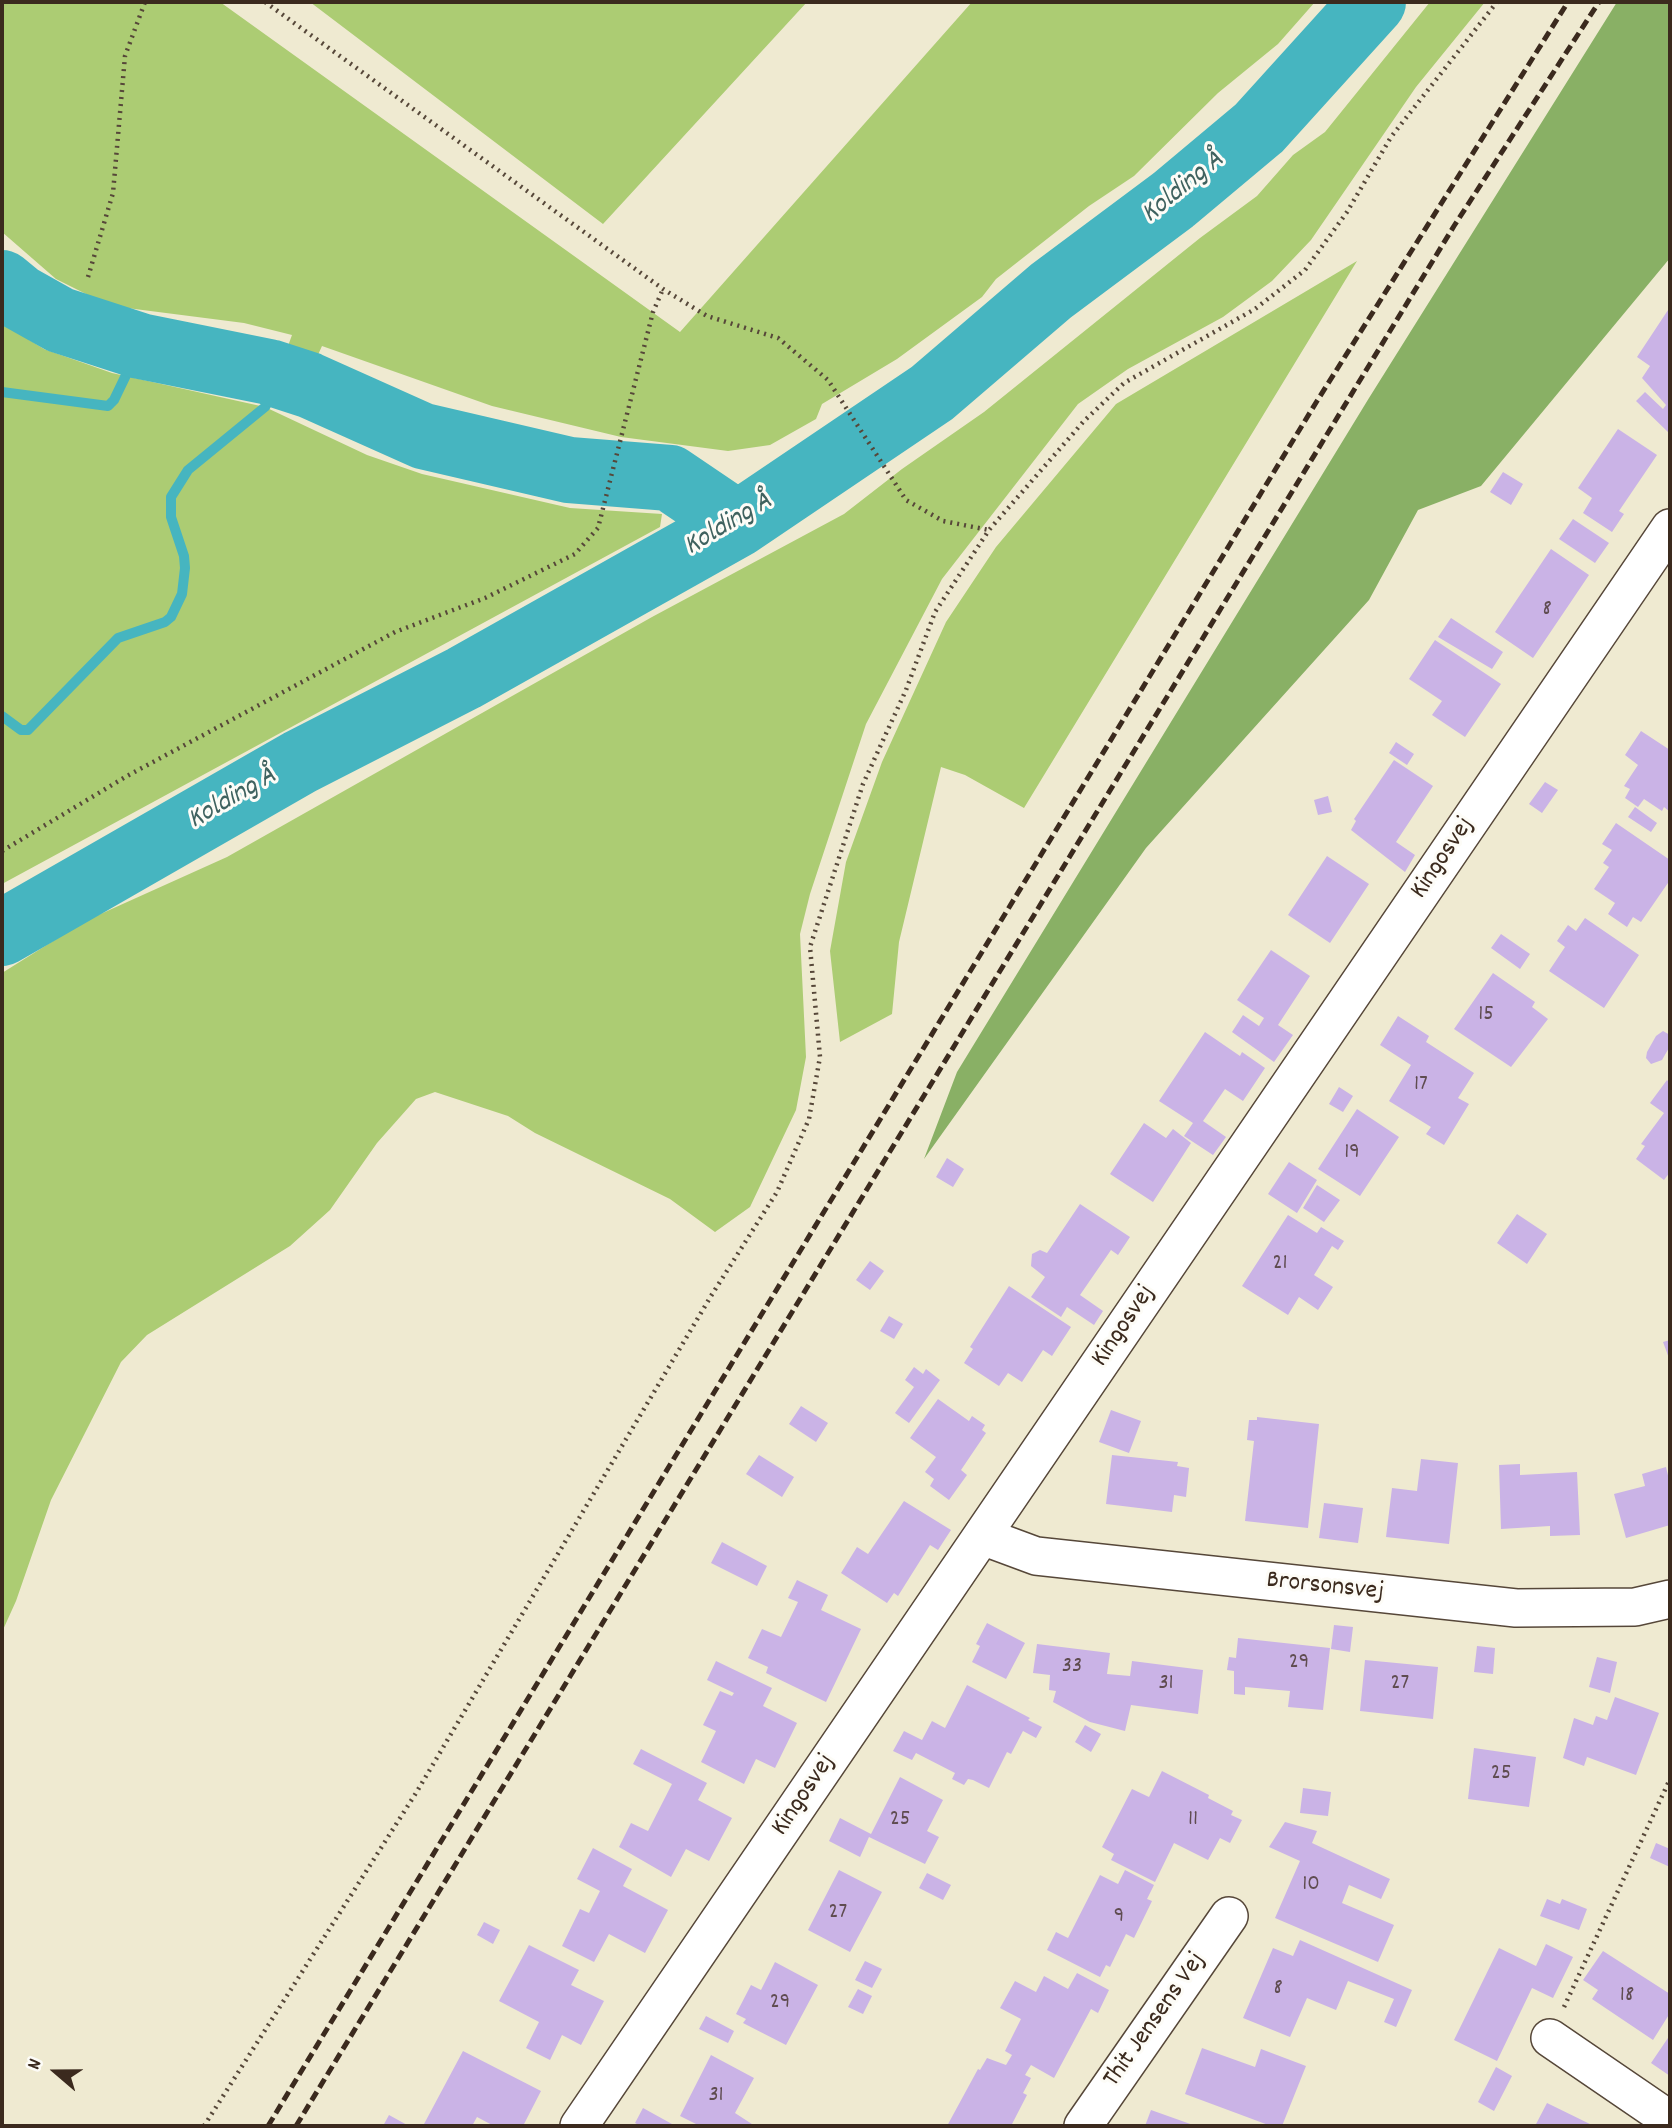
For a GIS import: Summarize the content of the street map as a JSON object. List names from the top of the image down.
{
  "streets": {
    "street": ["Kingosvej", "Brorsonsvej", "Thit Jensens Vej"]
  },
  "crossings": [
    ["Kingosvej", "Brorsonsvej"]
  ],
  "water": ["Kolding Å"],
  "house_numbers": [
    "8",
    "15",
    "17",
    "19",
    "21",
    "29",
    "33",
    "31",
    "27",
    "25",
    "25",
    "11",
    "10",
    "27",
    "9",
    "8",
    "18",
    "29",
    "31"
  ],
  "north": "left"
}
